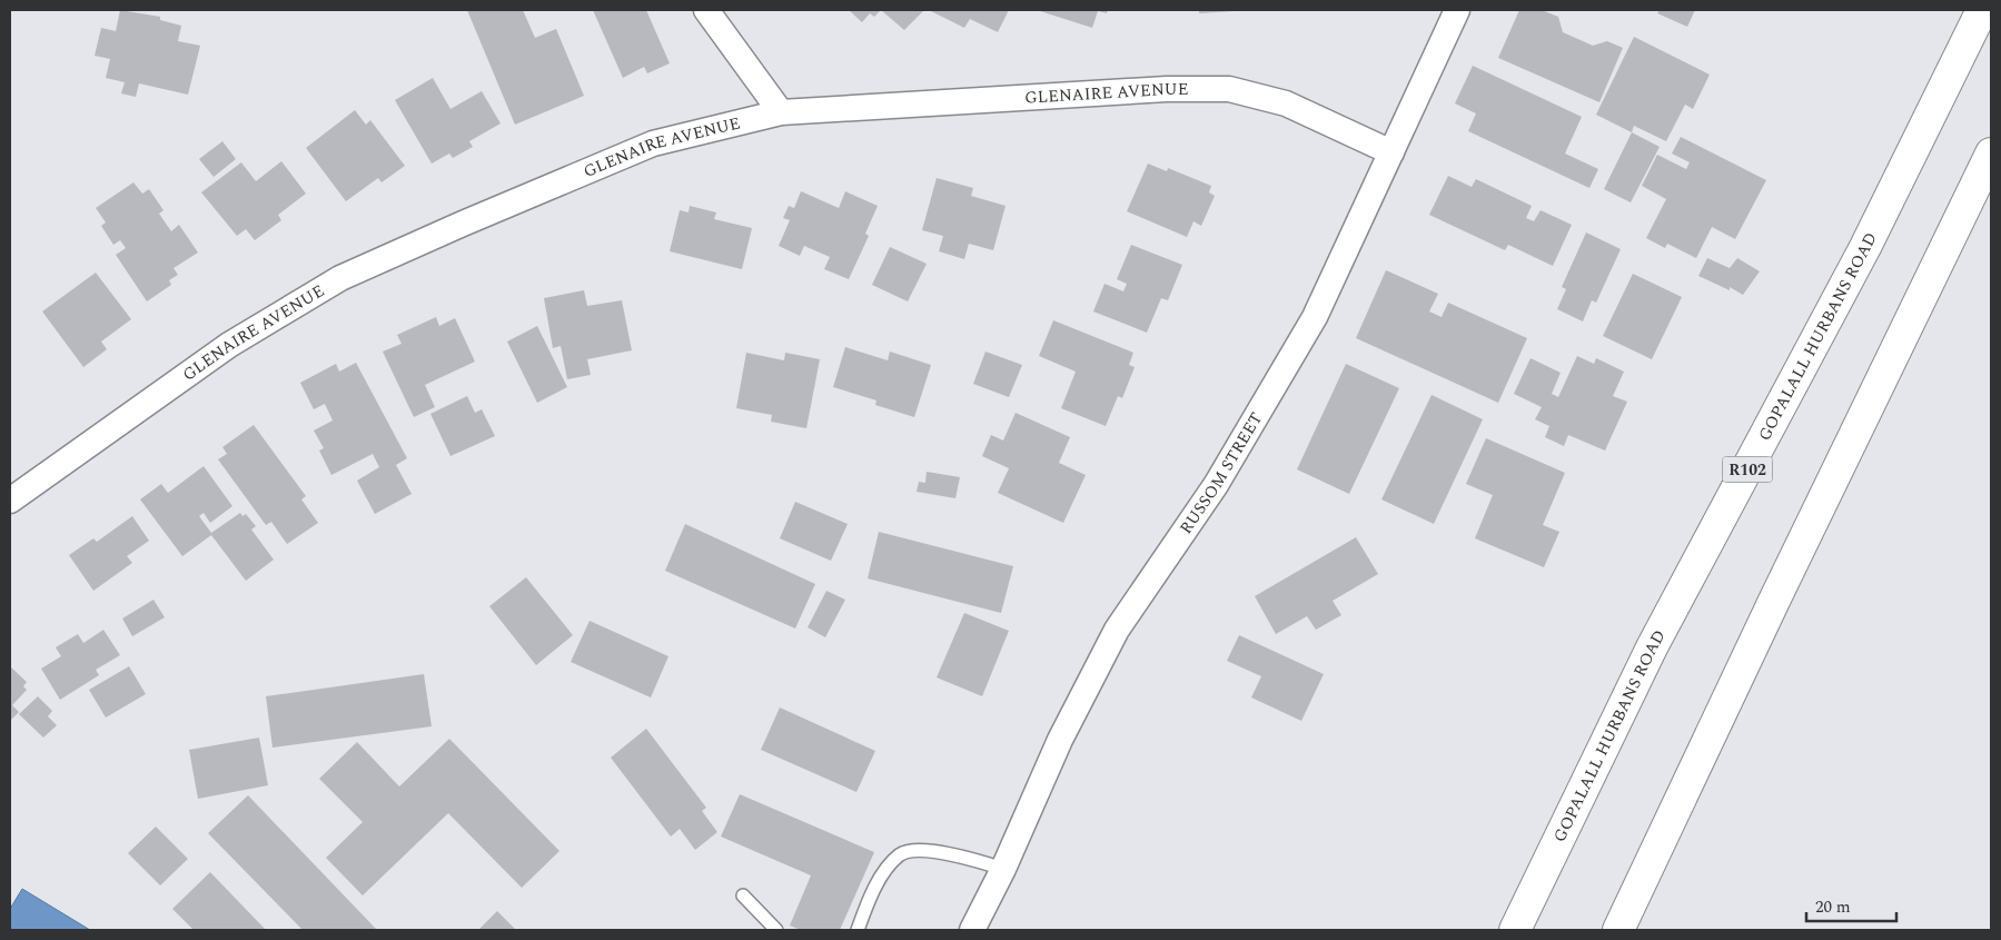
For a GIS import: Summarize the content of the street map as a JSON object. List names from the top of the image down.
{
  "streets": {
    "main road": ["GOPALALL HURBANS ROAD", "R102"],
    "street": ["GLENAIRE AVENUE", "RUSSOM STREET"]
  },
  "crossings": [
    ["GLENAIRE AVENUE", "RUSSOM STREET"]
  ],
  "scale_bar": "20 m"
}
